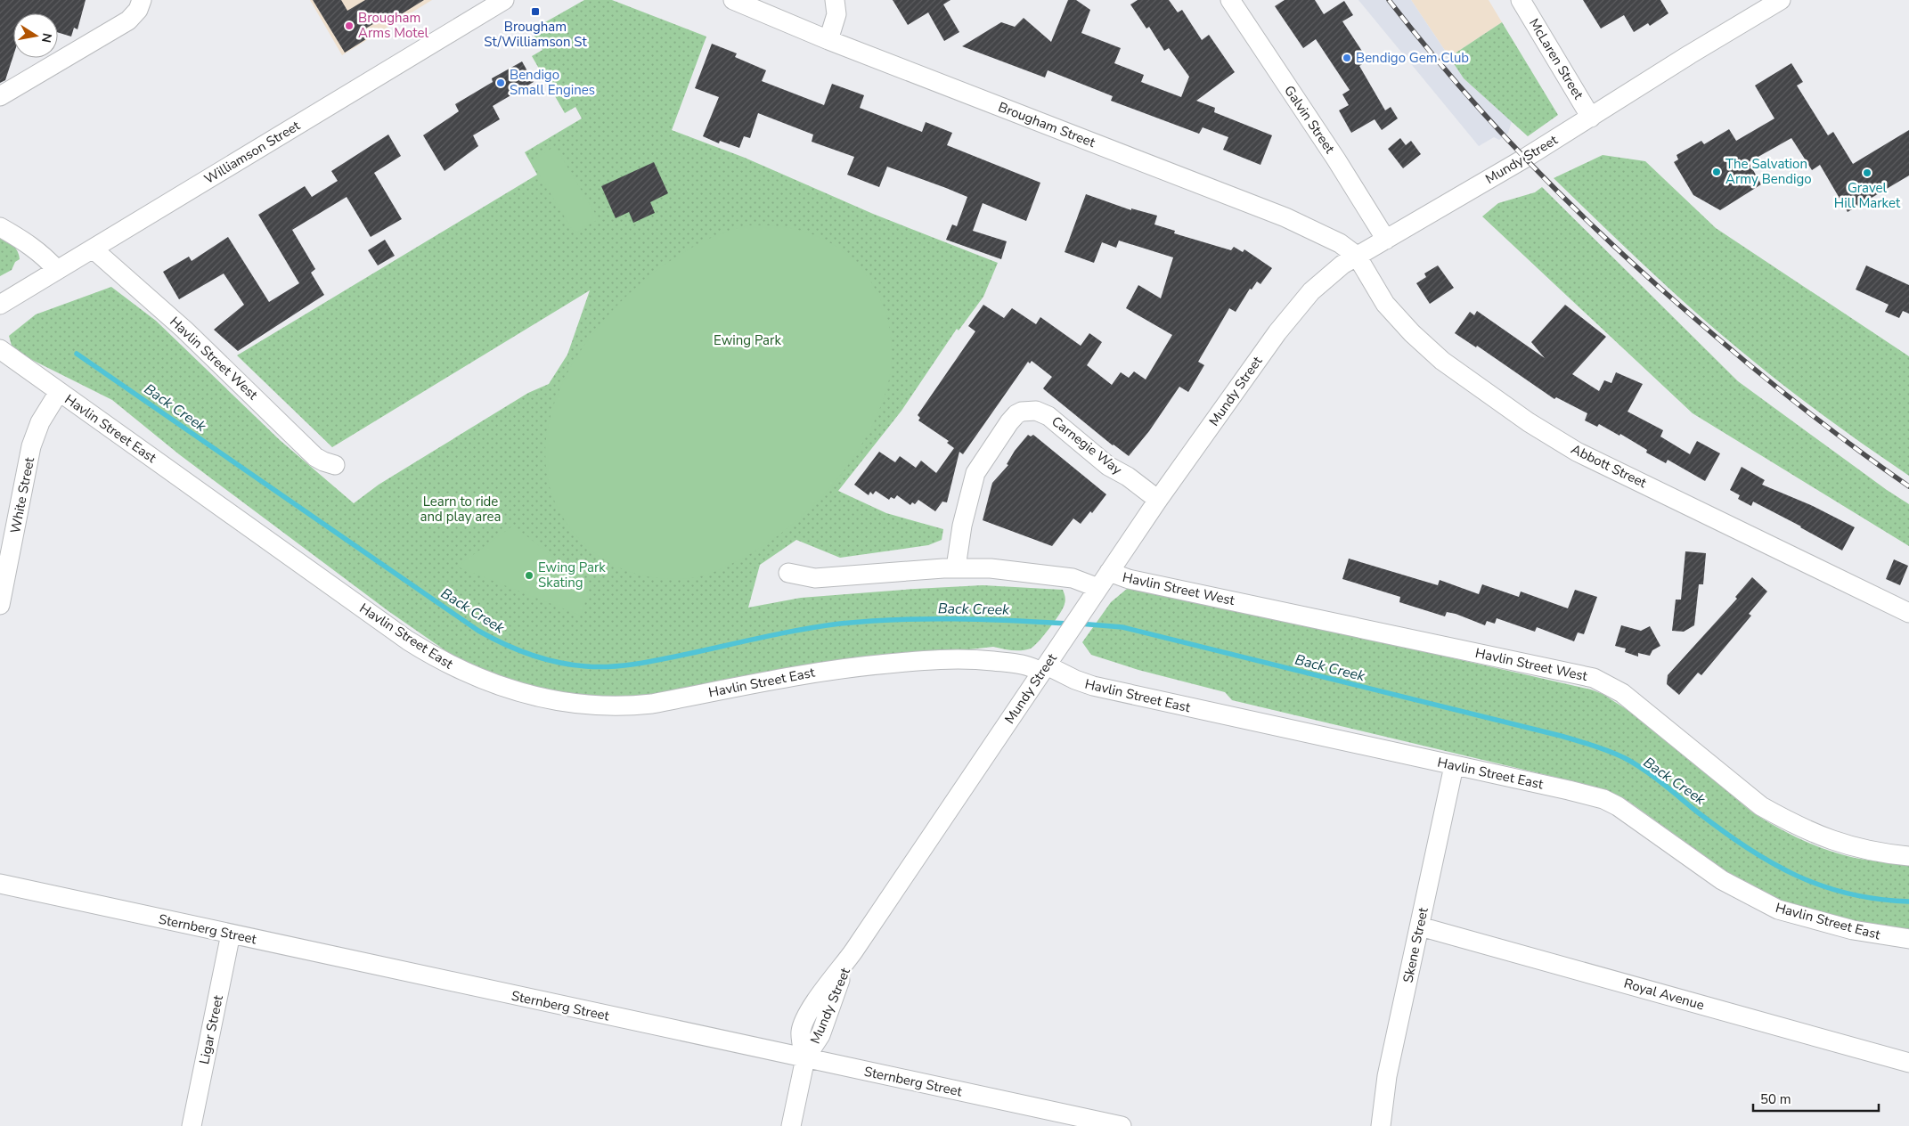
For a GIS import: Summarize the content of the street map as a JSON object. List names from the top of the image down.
{
  "streets": {
    "street": [
      "McLaren Street",
      "Galvin Street",
      "Brougham Street",
      "Williamson Street",
      "Mundy Street",
      "Havlin Street West",
      "Havlin Street East",
      "Carnegie Way",
      "Abbott Street",
      "White Street",
      "Sternberg Street",
      "Skene Street",
      "Royal Avenue",
      "Ligar Street"
    ]
  },
  "crossings": [
    ["McLaren Street", "Mundy Street"],
    ["Galvin Street", "Mundy Street"],
    ["Brougham Street", "Mundy Street"],
    ["Brougham Street", "Abbott Street"],
    ["Williamson Street", "Havlin Street West"],
    ["Mundy Street", "Havlin Street West"],
    ["Mundy Street", "Havlin Street East"],
    ["Mundy Street", "Carnegie Way"],
    ["Mundy Street", "Abbott Street"],
    ["Mundy Street", "Sternberg Street"],
    ["Havlin Street East", "White Street"],
    ["Havlin Street East", "Skene Street"],
    ["Sternberg Street", "Ligar Street"],
    ["Skene Street", "Royal Avenue"]
  ],
  "water": ["Back Creek"],
  "parks": ["Ewing Park", "Learn to ride and play area"],
  "places": {
    "transit": ["Brougham St/Williamson St"],
    "other": [
      "Brougham Arms Motel",
      "Bendigo Gem Club",
      "Bendigo Small Engines",
      "The Salvation Army Bendigo",
      "Gravel Hill Market",
      "Ewing Park Skating"
    ]
  },
  "scale_bar": "50 m",
  "north": "right"
}
